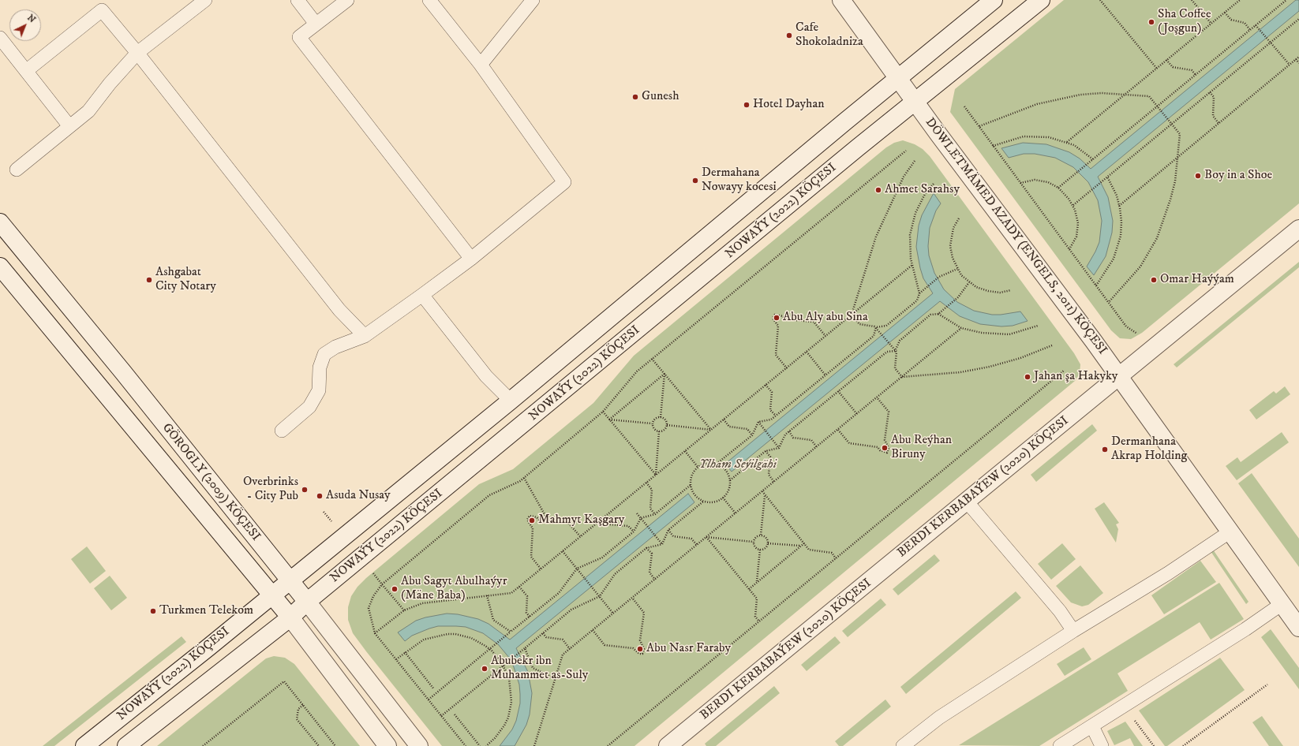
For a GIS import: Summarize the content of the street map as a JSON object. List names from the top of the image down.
{
  "streets": {
    "main road": [
      "NOWAÝY (2022) KÖÇESI",
      "DÖWLETMÄMED AZADY (ENGELS, 2011) KÖÇESI",
      "GÖROGLY (2009) KÖÇESI",
      "BERDI KERBABAÝEW (2020) KÖÇESI"
    ]
  },
  "crossings": [
    ["NOWAÝY (2022) KÖÇESI", "DÖWLETMÄMED AZADY (ENGELS, 2011) KÖÇESI"],
    ["NOWAÝY (2022) KÖÇESI", "GÖROGLY (2009) KÖÇESI"],
    ["DÖWLETMÄMED AZADY (ENGELS, 2011) KÖÇESI", "BERDI KERBABAÝEW (2020) KÖÇESI"]
  ],
  "parks": ["Ylham Seýilgähi"],
  "places": [
    "Sha Coffee (Joşgun)",
    "Cafe Shokoladniza",
    "Gunesh",
    "Hotel Dayhan",
    "Boy in a Shoe",
    "Dermahana Nowayy kocesi",
    "Ahmet Sarahsy",
    "Ashgabat City Notary",
    "Omar Haýýam",
    "Abu Aly abu Sina",
    "Jahan şa Hakyky",
    "Abu Reýhan Biruny",
    "Dermanhana Akrap Holding",
    "Overbrinks - City Pub",
    "Asuda Nusay",
    "Mahmyt Kaşgary",
    "Abu Sagyt Abulhaýyr (Mäne Baba)",
    "Turkmen Telekom",
    "Abu Nasr Faraby",
    "Abubekr ibn Muhammet as-Suly"
  ],
  "north": "top right"
}
